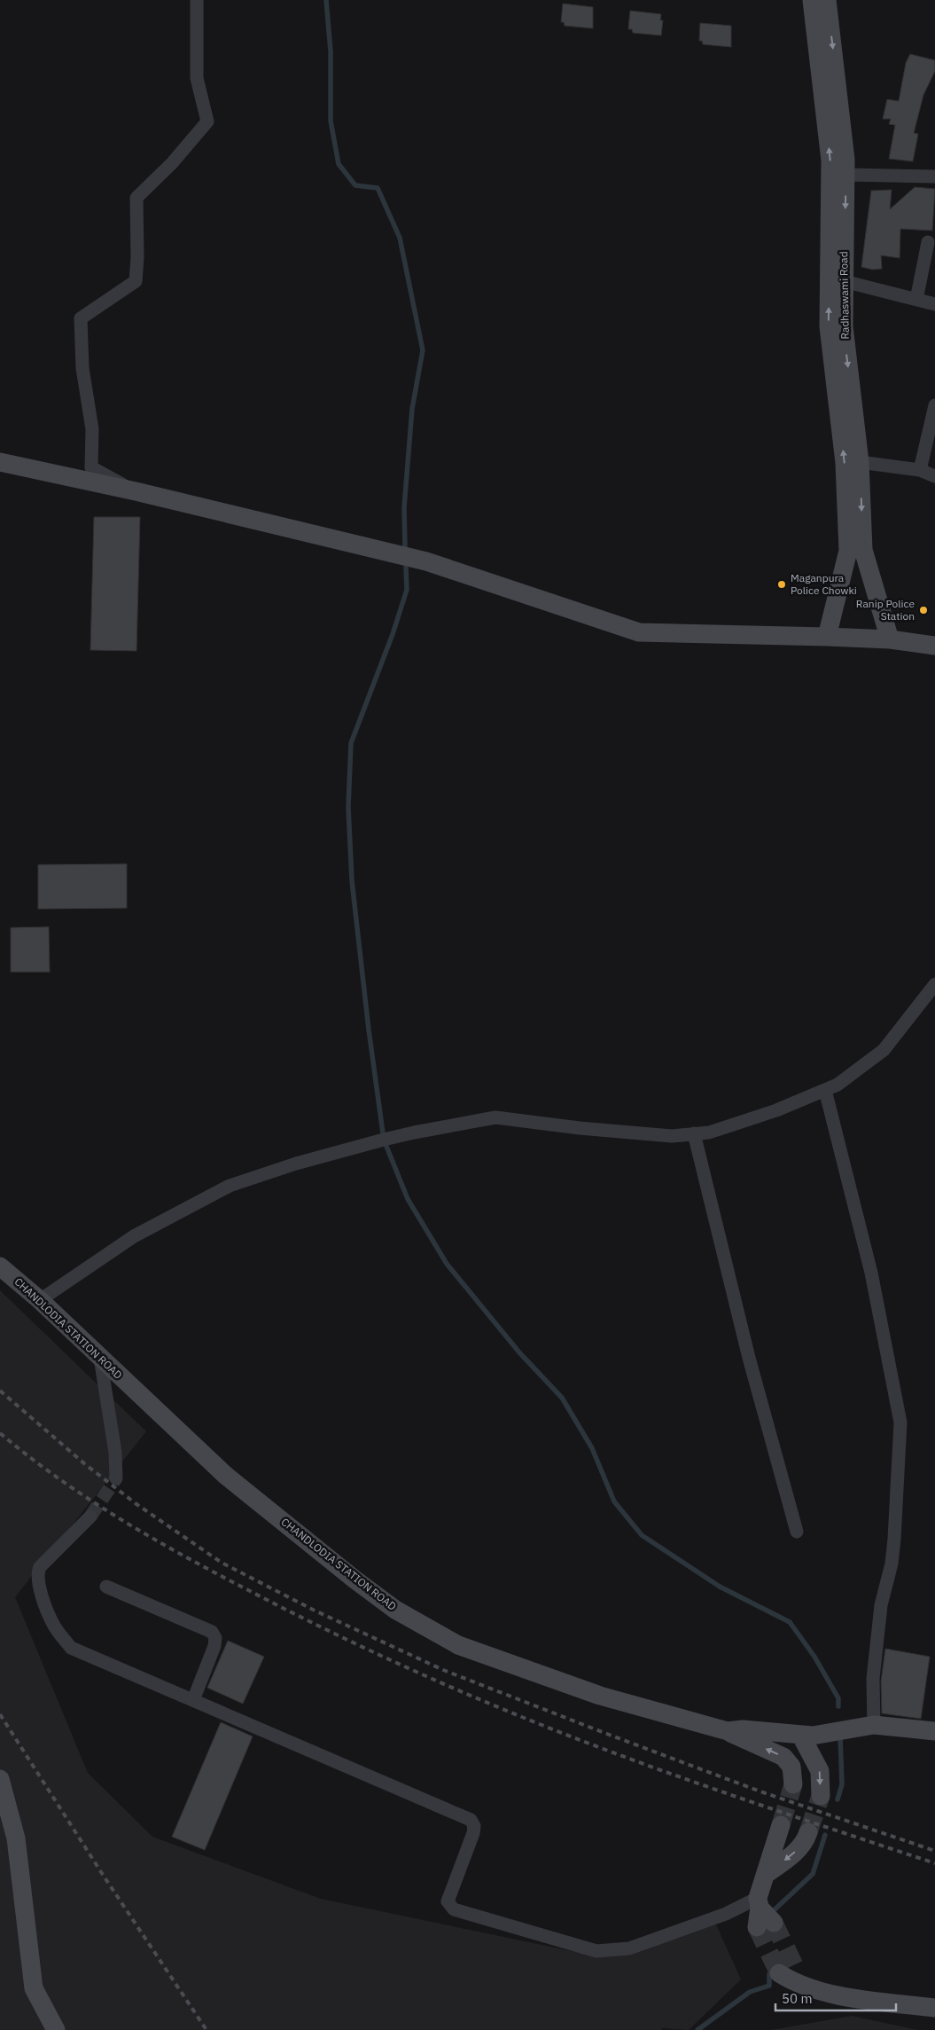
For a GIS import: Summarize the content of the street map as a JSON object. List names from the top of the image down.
{
  "streets": {
    "street": ["Radhaswami Road", "CHANDLODIA STATION ROAD"]
  },
  "places": ["Maganpura Police Chowki", "Ranip Police Station"],
  "scale_bar": "50 m"
}
